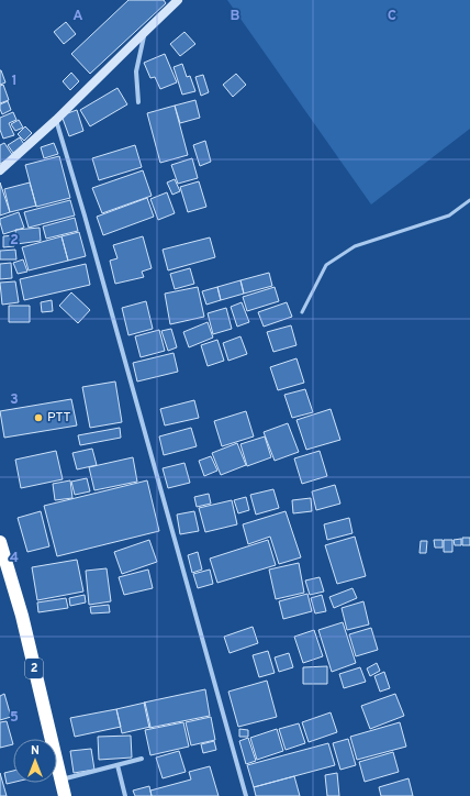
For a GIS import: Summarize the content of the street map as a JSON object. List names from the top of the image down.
{
  "streets": {
    "highway": ["2"]
  },
  "places": ["PTT"],
  "north": "top",
  "grid": {
    "columns": ["A", "B", "C"],
    "rows": [
      "1",
      "2",
      "3",
      "4",
      "5"
    ]
  }
}
